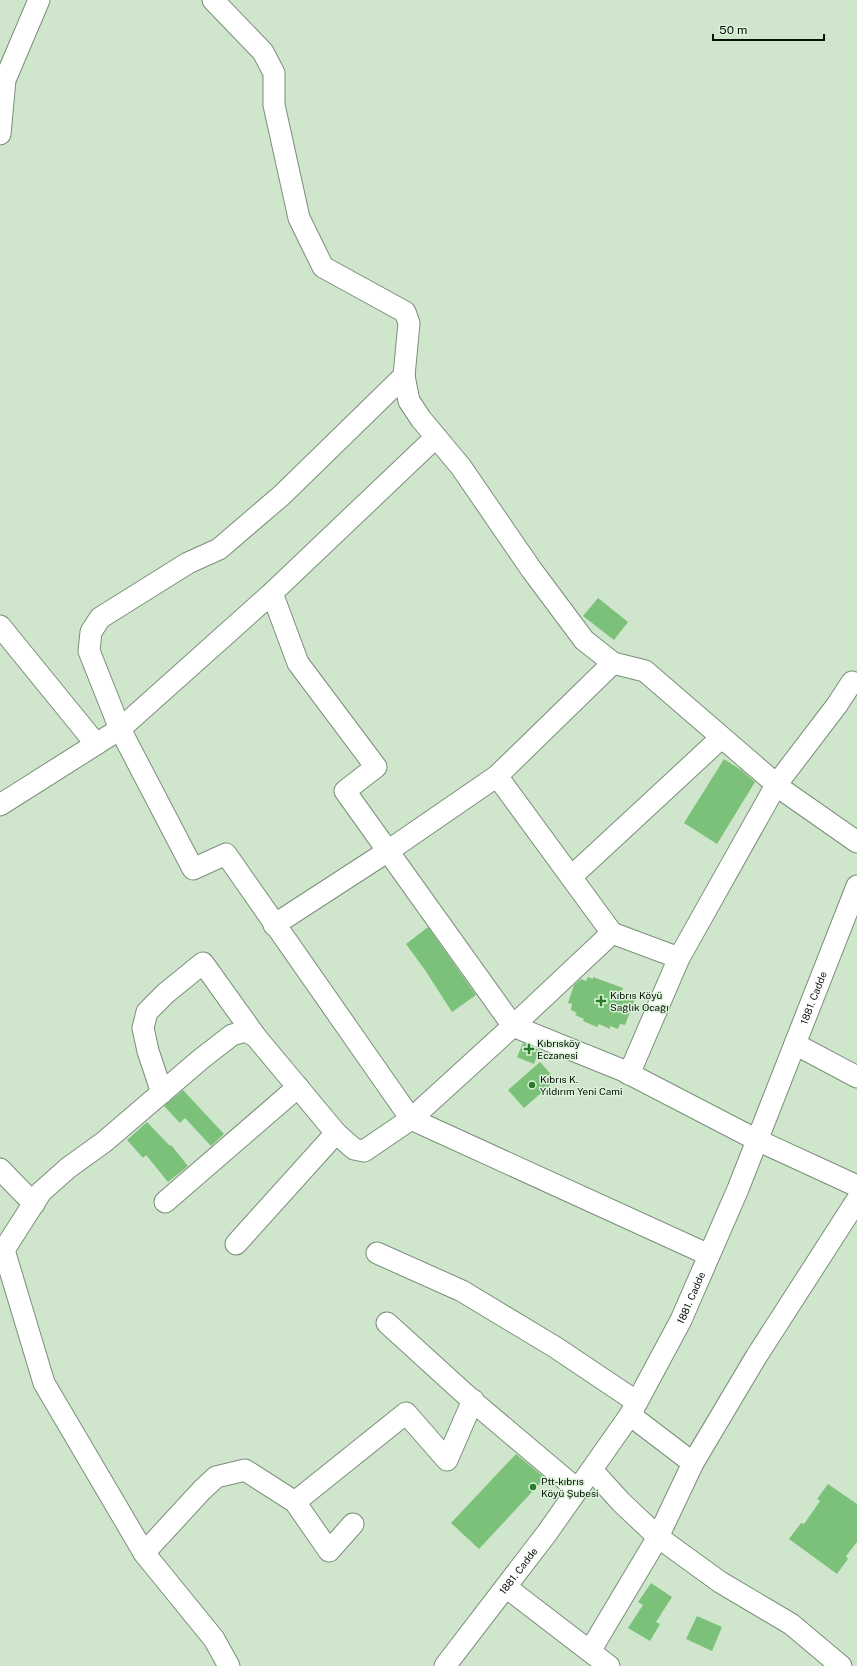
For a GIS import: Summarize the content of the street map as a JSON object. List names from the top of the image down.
{
  "streets": {
    "street": ["1881. Cadde"]
  },
  "places": {
    "health": ["Kıbrıs Köyü Sağlık Ocağı", "Kıbrısköy Eczanesi"],
    "other": ["Kıbrıs K. Yıldırım Yeni Cami", "Ptt-kıbrıs Köyü Şubesi"]
  },
  "scale_bar": "50 m"
}
